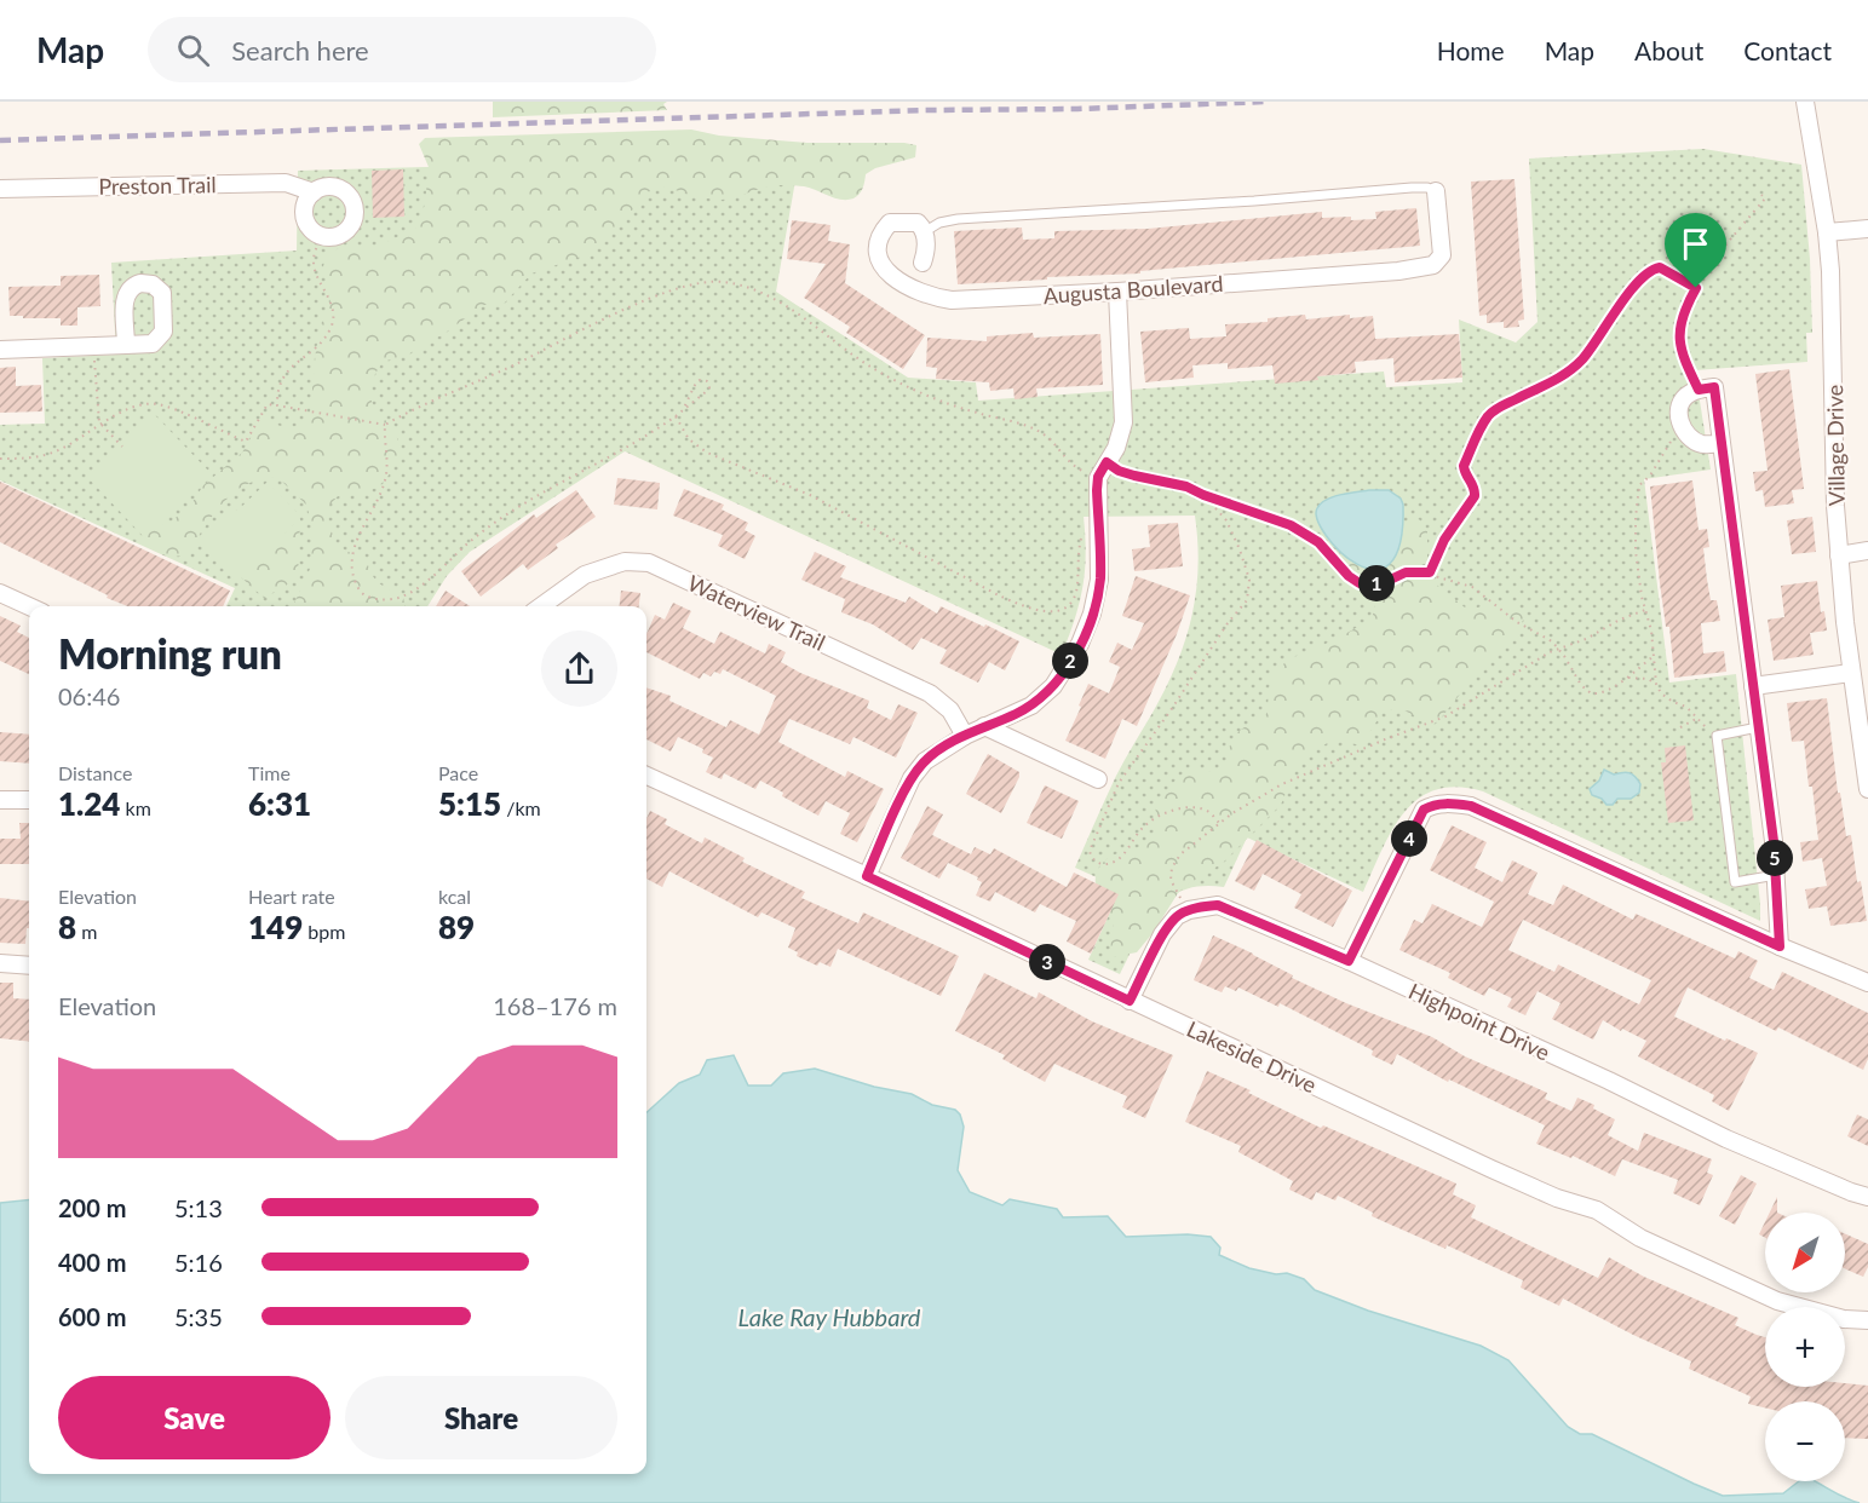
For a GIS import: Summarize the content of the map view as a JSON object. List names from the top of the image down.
{
  "streets": {
    "street": [
      "Preston Trail",
      "Augusta Boulevard",
      "Village Drive",
      "Waterview Trail",
      "Highpoint Drive",
      "Lakeside Drive"
    ]
  },
  "water": ["Lake Ray Hubbard"],
  "north": "bottom left",
  "page": {
    "header": "Map",
    "search": "Search here",
    "nav": [
      "Home",
      "Map",
      "About",
      "Contact"
    ],
    "pins": [
      "1",
      "2",
      "4",
      "5",
      "3"
    ],
    "heading": ["Morning run", "06:46"],
    "stats": [
      ["Distance", "1.24 km"],
      ["Time", "6:31"],
      ["Pace", "5:15 /km"],
      ["Elevation", "8 m"],
      ["Heart rate", "149 bpm"],
      ["kcal", "89"]
    ],
    "chart": ["Elevation", "168–176 m"],
    "list": [
      {
        "name": "200 m",
        "note": "5:13"
      },
      {
        "name": "400 m",
        "note": "5:16"
      },
      {
        "name": "600 m",
        "note": "5:35"
      }
    ],
    "map_buttons": ["+", "−"],
    "buttons": ["Save", "Share"]
  }
}
